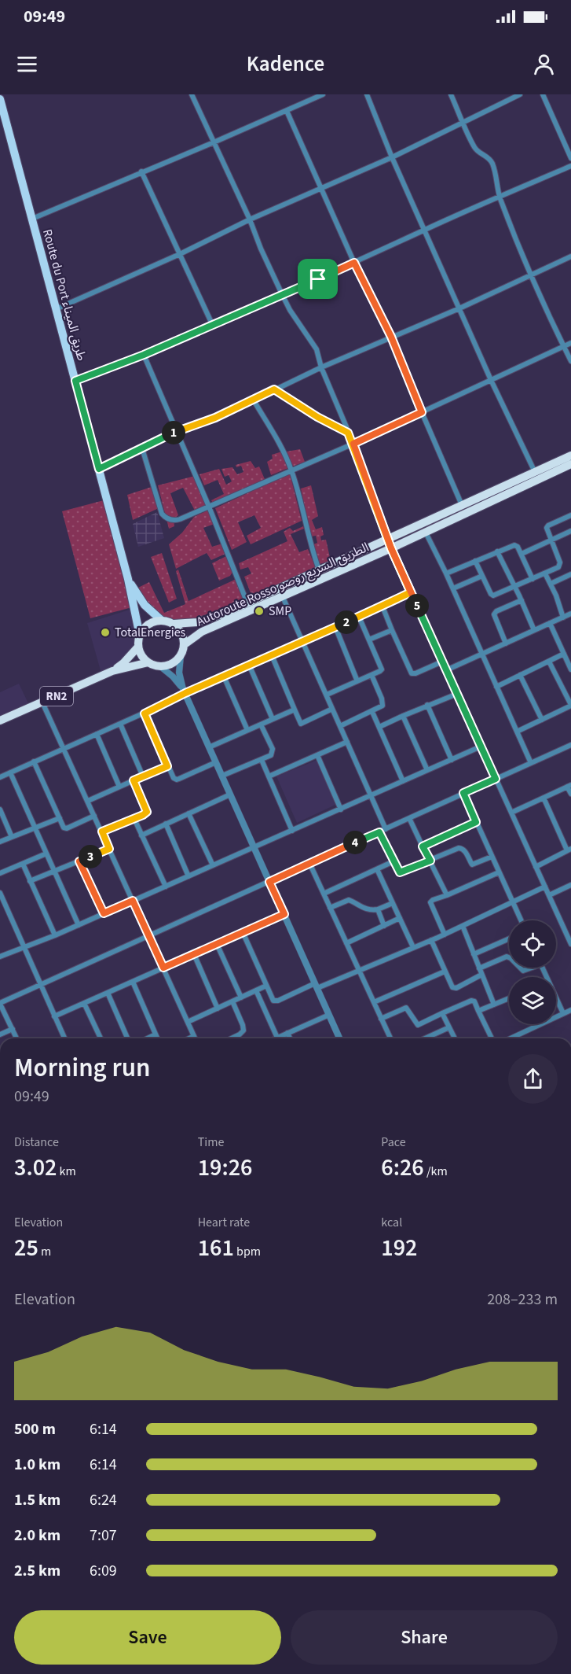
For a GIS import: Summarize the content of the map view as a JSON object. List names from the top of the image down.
{
  "streets": {
    "highway": ["Autoroute Rosso الطريق السريع روصو", "RN2"],
    "main road": ["Route du Port طريق الميناء"]
  },
  "crossings": [
    ["Route du Port طريق الميناء", "Autoroute Rosso الطريق السريع روصو"],
    ["Route du Port طريق الميناء", "RN2"],
    ["Autoroute Rosso الطريق السريع روصو", "RN2"]
  ],
  "places": ["SMP", "TotalEnergies"],
  "page": {
    "status": "09:49",
    "header": "Kadence",
    "pins": [
      "1",
      "5",
      "2",
      "4",
      "3"
    ],
    "heading": ["Morning run", "09:49"],
    "stats": [
      ["Distance", "3.02 km"],
      ["Time", "19:26"],
      ["Pace", "6:26 /km"],
      ["Elevation", "25 m"],
      ["Heart rate", "161 bpm"],
      ["kcal", "192"]
    ],
    "chart": ["Elevation", "208–233 m"],
    "list": [
      {
        "name": "500 m",
        "note": "6:14"
      },
      {
        "name": "1.0 km",
        "note": "6:14"
      },
      {
        "name": "1.5 km",
        "note": "6:24"
      },
      {
        "name": "2.0 km",
        "note": "7:07"
      },
      {
        "name": "2.5 km",
        "note": "6:09"
      }
    ],
    "buttons": ["Save", "Share"]
  }
}
